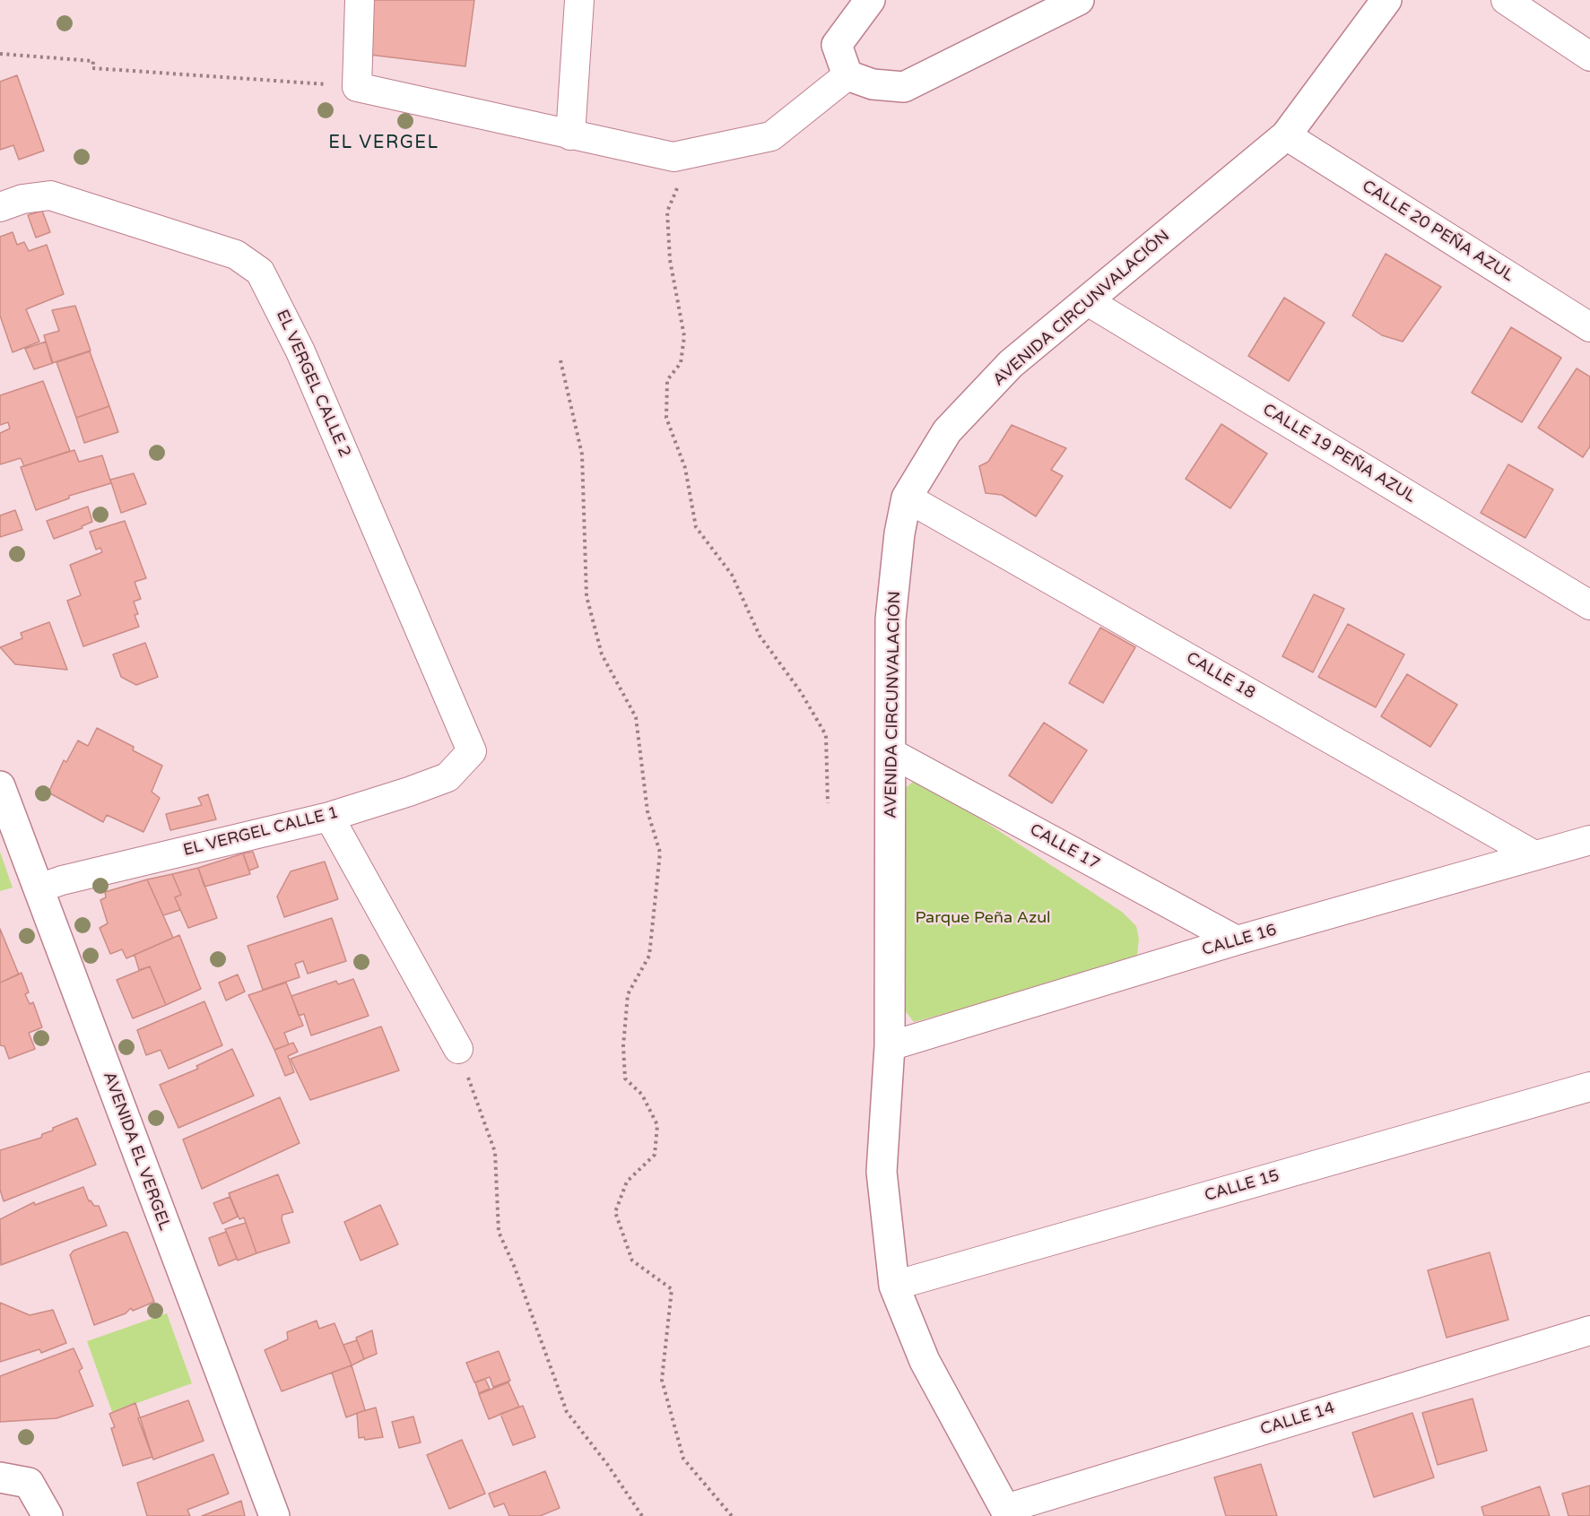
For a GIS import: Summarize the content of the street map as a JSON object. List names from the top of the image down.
{
  "streets": {
    "street": [
      "CALLE 20 PEÑA AZUL",
      "AVENIDA CIRCUNVALACIÓN",
      "EL VERGEL CALLE 2",
      "CALLE 19 PEÑA AZUL",
      "CALLE 18",
      "EL VERGEL CALLE 1",
      "CALLE 17",
      "CALLE 16",
      "AVENIDA EL VERGEL",
      "CALLE 15",
      "CALLE 14"
    ]
  },
  "crossings": [
    ["CALLE 20 PEÑA AZUL", "AVENIDA CIRCUNVALACIÓN"],
    ["AVENIDA CIRCUNVALACIÓN", "CALLE 19 PEÑA AZUL"],
    ["AVENIDA CIRCUNVALACIÓN", "CALLE 18"],
    ["AVENIDA CIRCUNVALACIÓN", "CALLE 17"],
    ["AVENIDA CIRCUNVALACIÓN", "CALLE 16"],
    ["AVENIDA CIRCUNVALACIÓN", "CALLE 15"],
    ["AVENIDA CIRCUNVALACIÓN", "CALLE 14"],
    ["EL VERGEL CALLE 2", "EL VERGEL CALLE 1"],
    ["CALLE 18", "CALLE 16"],
    ["EL VERGEL CALLE 1", "AVENIDA EL VERGEL"],
    ["CALLE 17", "CALLE 16"]
  ],
  "districts": ["EL VERGEL"],
  "parks": ["Parque Peña Azul"]
}
